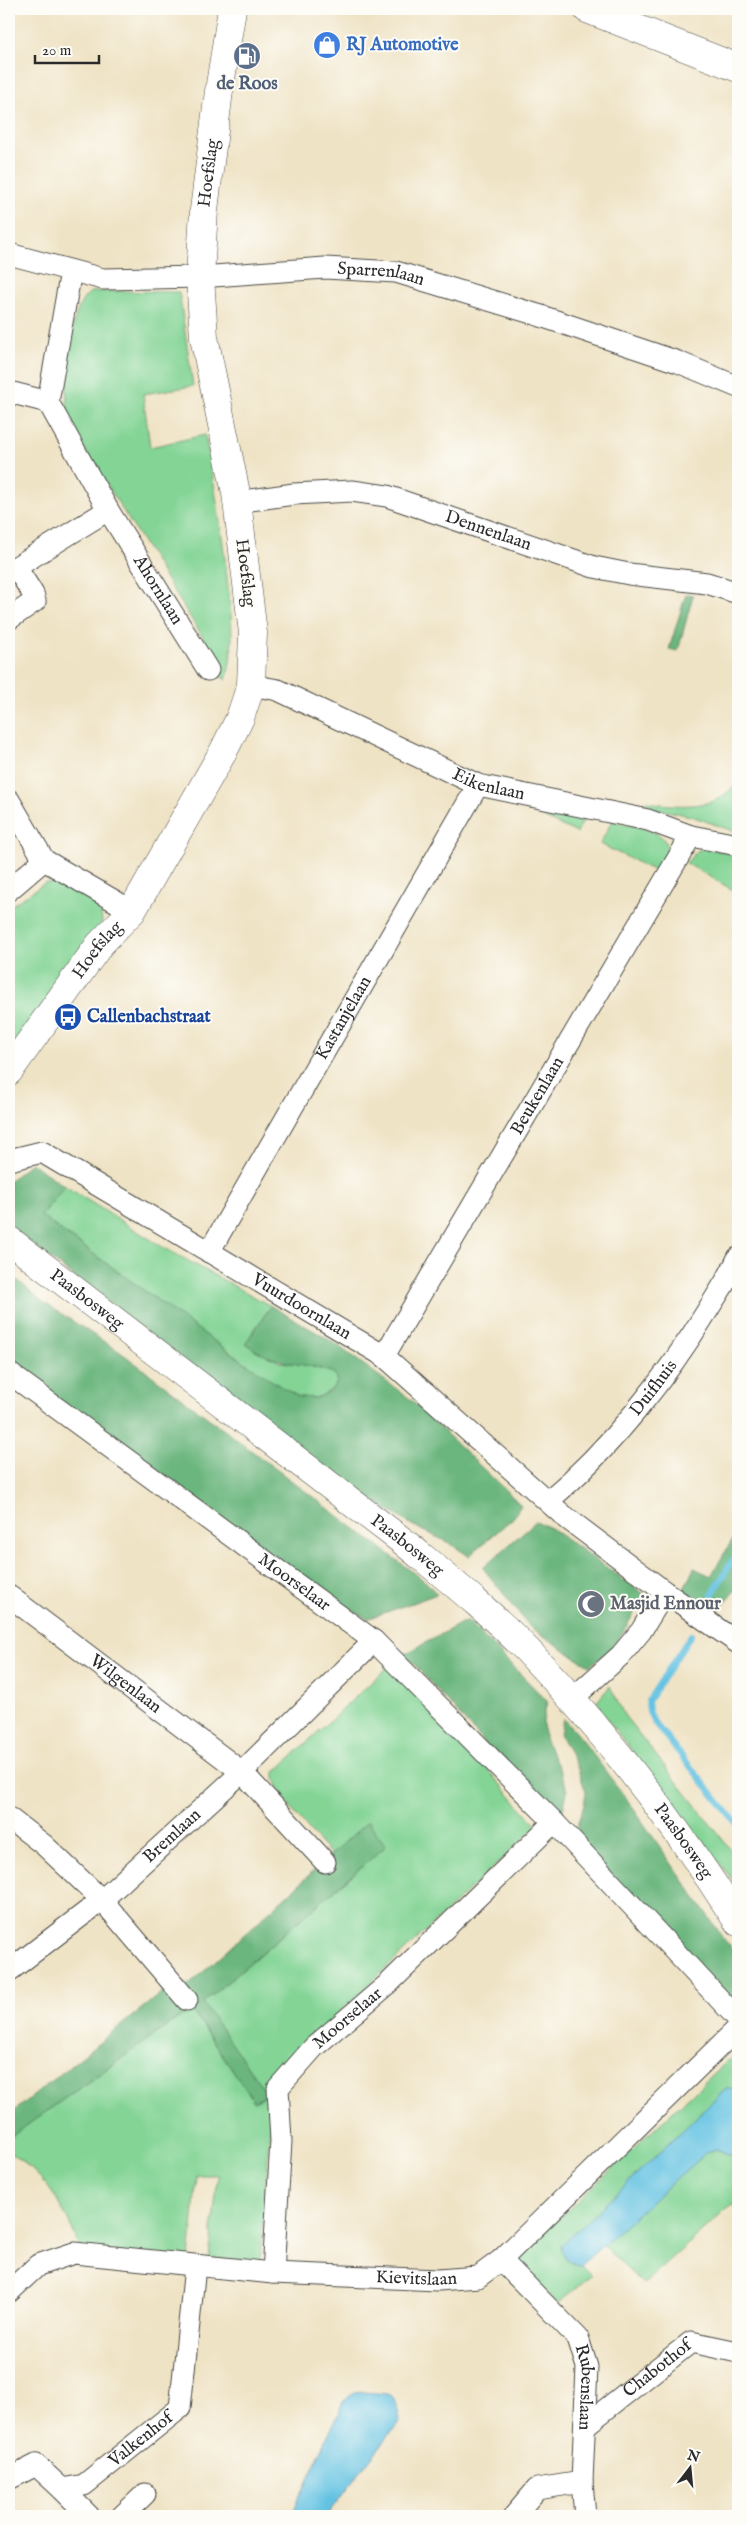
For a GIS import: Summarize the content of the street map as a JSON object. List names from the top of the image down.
{
  "streets": {
    "street": [
      "Hoefslag",
      "Sparrenlaan",
      "Dennenlaan",
      "Ahornlaan",
      "Eikenlaan",
      "Kastanjelaan",
      "Beukenlaan",
      "Paasbosweg",
      "Vuurdoornlaan",
      "Duifhuis",
      "Moorselaar",
      "Wilgenlaan",
      "Bremlaan",
      "Kievitslaan",
      "Chabothof",
      "Rubenslaan",
      "Valkenhof"
    ]
  },
  "crossings": [
    ["Hoefslag", "Sparrenlaan"],
    ["Hoefslag", "Dennenlaan"],
    ["Hoefslag", "Eikenlaan"],
    ["Eikenlaan", "Kastanjelaan"],
    ["Eikenlaan", "Beukenlaan"],
    ["Kastanjelaan", "Vuurdoornlaan"],
    ["Beukenlaan", "Vuurdoornlaan"],
    ["Vuurdoornlaan", "Duifhuis"],
    ["Moorselaar", "Bremlaan"],
    ["Moorselaar", "Kievitslaan"],
    ["Wilgenlaan", "Bremlaan"],
    ["Kievitslaan", "Rubenslaan"],
    ["Kievitslaan", "Valkenhof"],
    ["Chabothof", "Rubenslaan"]
  ],
  "places": {
    "shop": ["RJ Automotive"],
    "fuel station": ["de Roos"],
    "bus stop": ["Callenbachstraat"],
    "mosque": ["Masjid Ennour"]
  },
  "scale_bar": "20 m",
  "north": "top"
}
